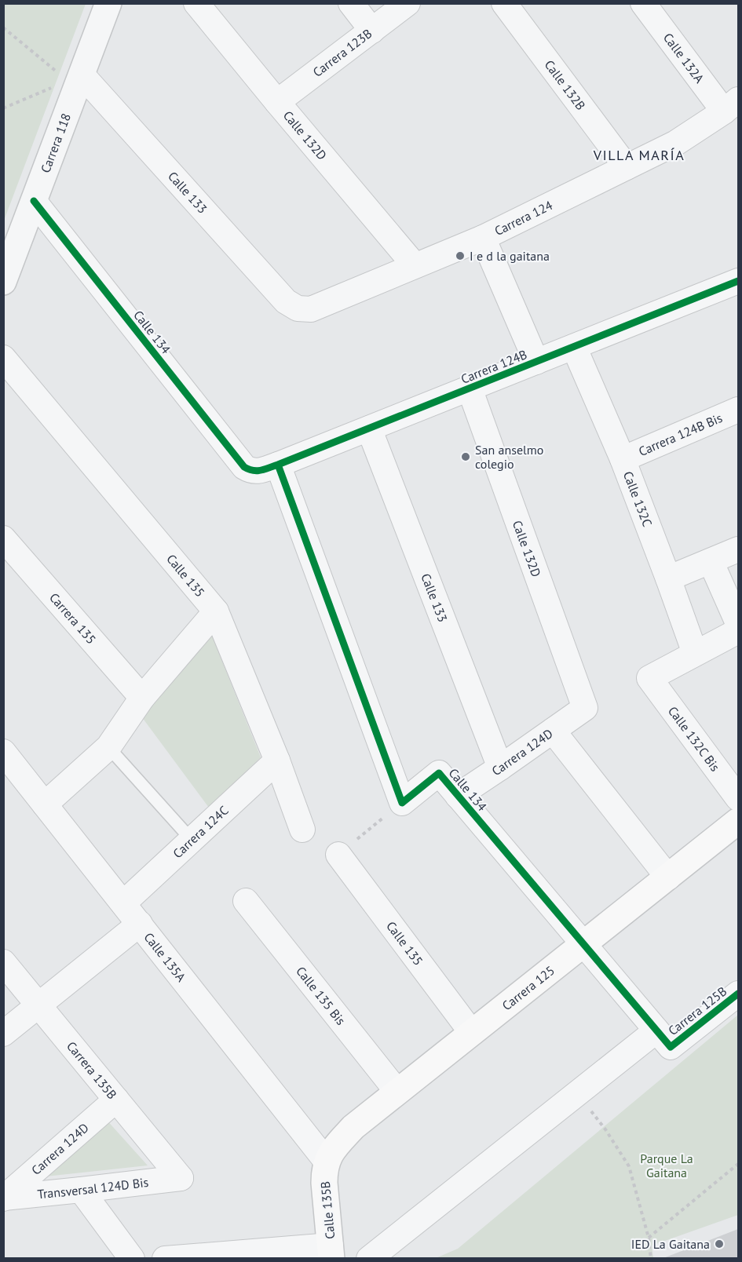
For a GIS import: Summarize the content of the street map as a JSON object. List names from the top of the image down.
{
  "streets": {
    "main road": ["Carrera 125", "Calle 135B"],
    "street": [
      "Carrera 123B",
      "Calle 132A",
      "Calle 132B",
      "Calle 132D",
      "Carrera 118",
      "Calle 133",
      "Carrera 124",
      "Calle 134",
      "Carrera 124B",
      "Carrera 124B Bis",
      "Calle 132C",
      "Calle 135",
      "Carrera 135",
      "Calle 132C Bis",
      "Carrera 124D",
      "Carrera 124C",
      "Calle 135A",
      "Calle 135 Bis",
      "Carrera 125B",
      "Carrera 135B",
      "Transversal 124D Bis"
    ]
  },
  "crossings": [
    ["Carrera 123B", "Calle 132D"],
    ["Calle 132A", "Carrera 124"],
    ["Calle 132B", "Carrera 124"],
    ["Calle 132D", "Carrera 124"],
    ["Calle 132D", "Carrera 124B"],
    ["Calle 132D", "Carrera 124D"],
    ["Carrera 118", "Calle 133"],
    ["Carrera 118", "Calle 134"],
    ["Calle 133", "Carrera 124"],
    ["Calle 133", "Carrera 124B"],
    ["Calle 133", "Carrera 124D"],
    ["Calle 134", "Carrera 124B"],
    ["Calle 134", "Carrera 124D"],
    ["Calle 134", "Carrera 125"],
    ["Calle 134", "Carrera 125B"],
    ["Carrera 124B", "Calle 132C"],
    ["Carrera 124B Bis", "Calle 132C"],
    ["Calle 132C", "Calle 132C Bis"],
    ["Calle 135", "Carrera 124C"],
    ["Calle 135", "Carrera 125"],
    ["Carrera 124D", "Carrera 135B"],
    ["Carrera 124D", "Transversal 124D Bis"],
    ["Carrera 124C", "Calle 135A"],
    ["Calle 135A", "Carrera 125"],
    ["Calle 135A", "Calle 135B"],
    ["Carrera 125", "Calle 135 Bis"],
    ["Carrera 125", "Calle 135B"],
    ["Carrera 135B", "Transversal 124D Bis"]
  ],
  "districts": ["VILLA MARÍA"],
  "parks": ["Parque La Gaitana"],
  "places": ["I e d la gaitana", "San anselmo colegio", "IED La Gaitana"]
}
